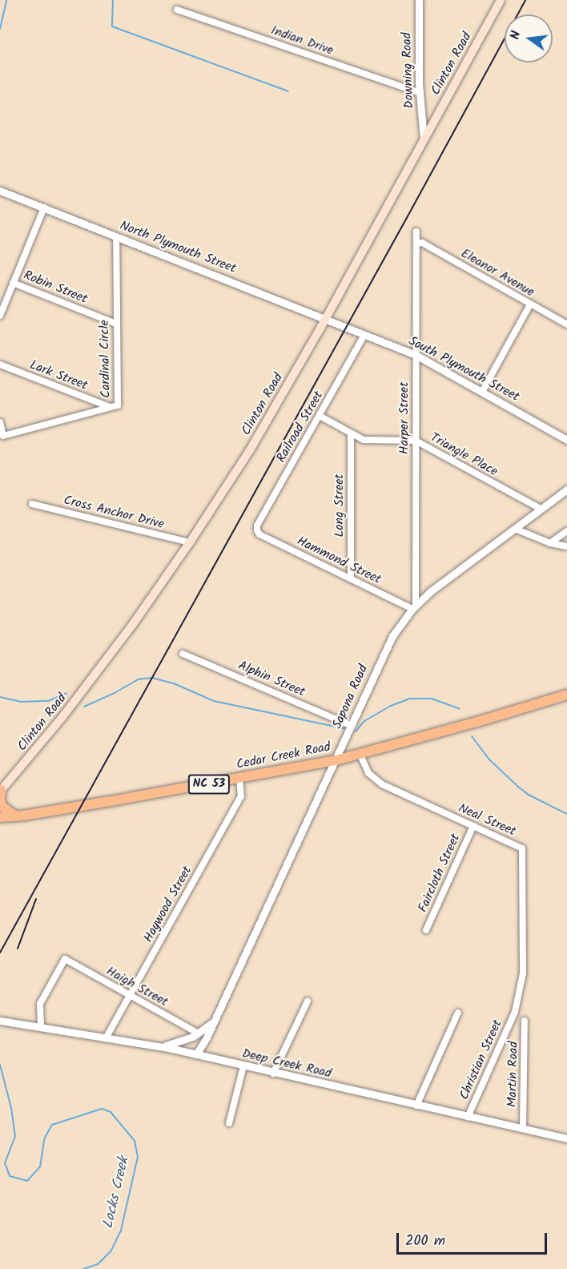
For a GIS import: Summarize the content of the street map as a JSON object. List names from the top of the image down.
{
  "streets": {
    "main road": ["Clinton Road", "Cedar Creek Road", "NC 53"],
    "street": [
      "Indian Drive",
      "Downing Road",
      "North Plymouth Street",
      "Eleanor Avenue",
      "Robin Street",
      "Cardinal Circle",
      "South Plymouth Street",
      "Lark Street",
      "Harper Street",
      "Railroad Street",
      "Triangle Place",
      "Long Street",
      "Cross Anchor Drive",
      "Hammond Street",
      "Alphin Street",
      "Sapona Road",
      "Neal Street",
      "Faircloth Street",
      "Haywood Street",
      "Haigh Street",
      "Christian Street",
      "Deep Creek Road",
      "Martin Road"
    ]
  },
  "crossings": [
    ["Indian Drive", "Downing Road"],
    ["Clinton Road", "Downing Road"],
    ["Clinton Road", "North Plymouth Street"],
    ["Clinton Road", "Cross Anchor Drive"],
    ["North Plymouth Street", "Cardinal Circle"],
    ["North Plymouth Street", "South Plymouth Street"],
    ["Eleanor Avenue", "Harper Street"],
    ["Robin Street", "Cardinal Circle"],
    ["Cardinal Circle", "Lark Street"],
    ["South Plymouth Street", "Harper Street"],
    ["South Plymouth Street", "Railroad Street"],
    ["Harper Street", "Triangle Place"],
    ["Harper Street", "Hammond Street"],
    ["Harper Street", "Sapona Road"],
    ["Railroad Street", "Triangle Place"],
    ["Railroad Street", "Hammond Street"],
    ["Triangle Place", "Long Street"],
    ["Triangle Place", "Sapona Road"],
    ["Long Street", "Hammond Street"],
    ["Hammond Street", "Sapona Road"],
    ["Alphin Street", "Sapona Road"],
    ["Sapona Road", "Cedar Creek Road"],
    ["Sapona Road", "Deep Creek Road"],
    ["Cedar Creek Road", "Neal Street"],
    ["Cedar Creek Road", "Haywood Street"],
    ["Neal Street", "Faircloth Street"],
    ["Neal Street", "Christian Street"],
    ["Haywood Street", "Haigh Street"],
    ["Haywood Street", "Deep Creek Road"],
    ["Haigh Street", "Deep Creek Road"],
    ["Christian Street", "Deep Creek Road"],
    ["Deep Creek Road", "Martin Road"]
  ],
  "water": ["Locks Creek"],
  "scale_bar": "200 m",
  "north": "left"
}
